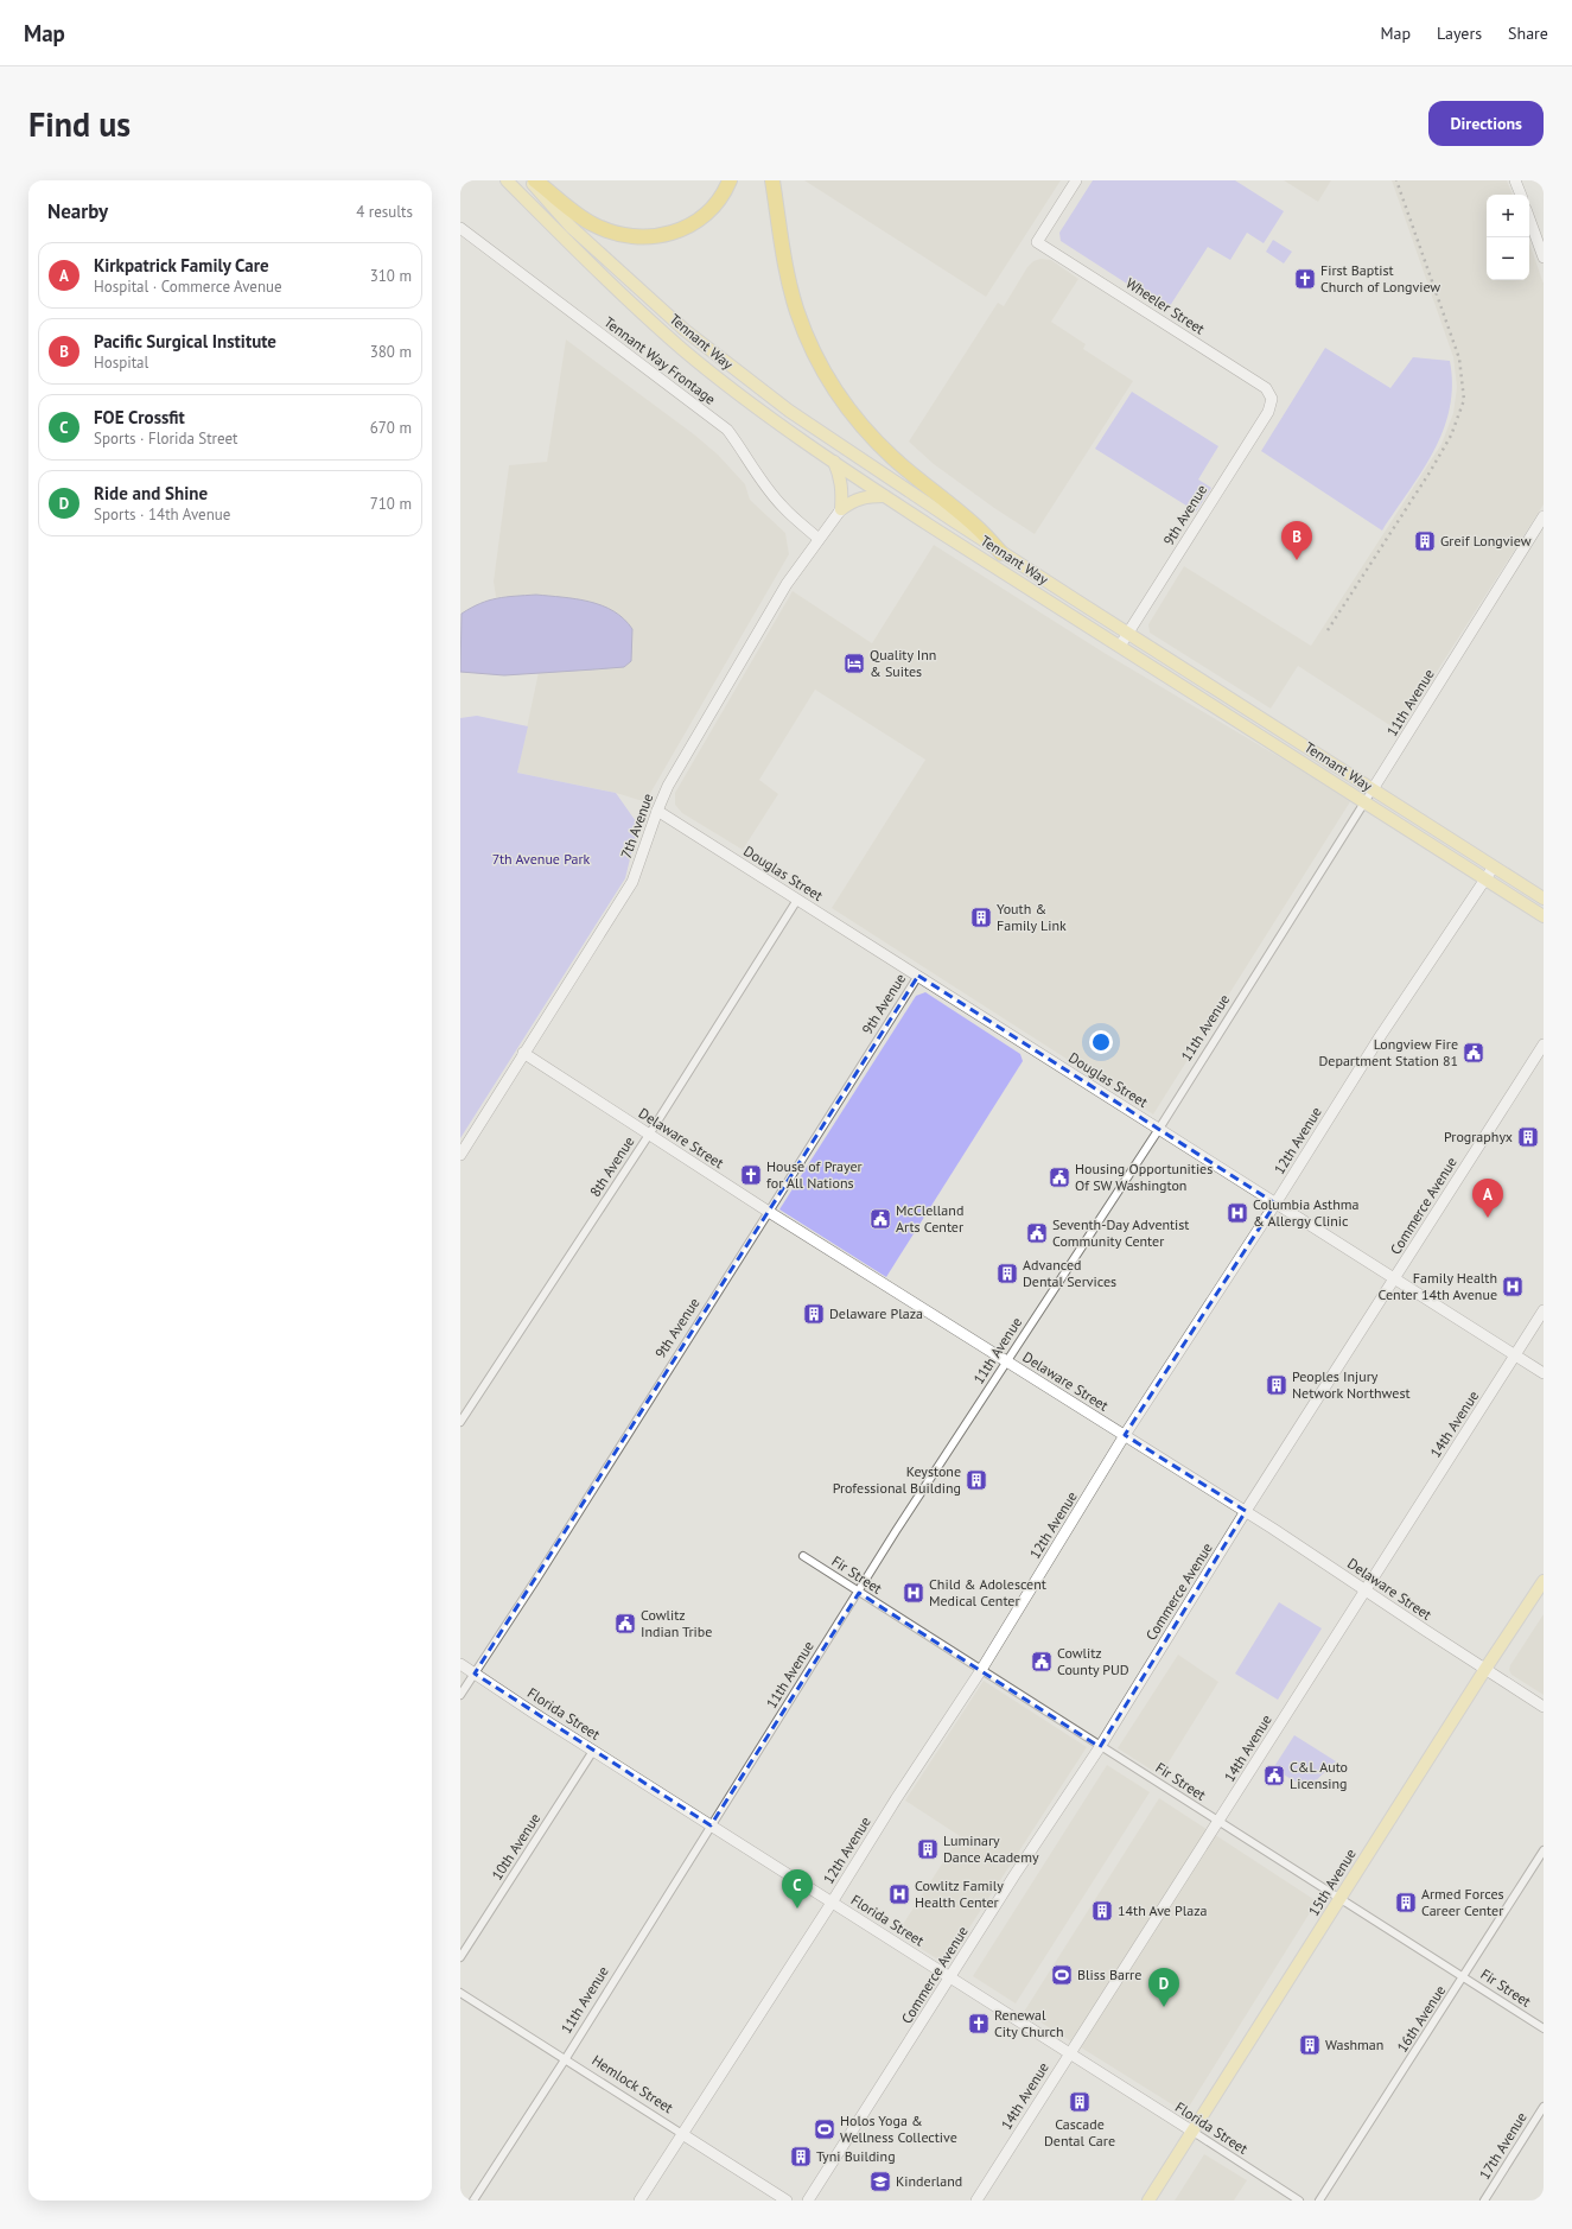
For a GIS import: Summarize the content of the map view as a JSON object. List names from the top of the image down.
{
  "streets": {
    "main road": ["Tennant Way", "15th Avenue"],
    "street": [
      "Wheeler Street",
      "Tennant Way Frontage",
      "9th Avenue",
      "11th Avenue",
      "7th Avenue",
      "Douglas Street",
      "Delaware Street",
      "12th Avenue",
      "8th Avenue",
      "Commerce Avenue",
      "14th Avenue",
      "Fir Street",
      "Florida Street",
      "10th Avenue",
      "16th Avenue",
      "Hemlock Street",
      "17th Avenue"
    ]
  },
  "crossings": [
    ["Wheeler Street", "9th Avenue"],
    ["Tennant Way", "9th Avenue"],
    ["Tennant Way", "11th Avenue"],
    ["Tennant Way", "12th Avenue"],
    ["Tennant Way Frontage", "7th Avenue"],
    ["9th Avenue", "Douglas Street"],
    ["9th Avenue", "Delaware Street"],
    ["9th Avenue", "Florida Street"],
    ["11th Avenue", "Douglas Street"],
    ["11th Avenue", "Delaware Street"],
    ["11th Avenue", "Fir Street"],
    ["11th Avenue", "Florida Street"],
    ["11th Avenue", "Hemlock Street"],
    ["7th Avenue", "Douglas Street"],
    ["7th Avenue", "Delaware Street"],
    ["Douglas Street", "12th Avenue"],
    ["Douglas Street", "8th Avenue"],
    ["Douglas Street", "Commerce Avenue"],
    ["Douglas Street", "14th Avenue"],
    ["Delaware Street", "12th Avenue"],
    ["Delaware Street", "8th Avenue"],
    ["Delaware Street", "Commerce Avenue"],
    ["Delaware Street", "14th Avenue"],
    ["Delaware Street", "15th Avenue"],
    ["12th Avenue", "Fir Street"],
    ["12th Avenue", "Florida Street"],
    ["12th Avenue", "Hemlock Street"],
    ["Commerce Avenue", "Fir Street"],
    ["Commerce Avenue", "Florida Street"],
    ["14th Avenue", "Fir Street"],
    ["14th Avenue", "Florida Street"],
    ["Fir Street", "15th Avenue"],
    ["Fir Street", "16th Avenue"],
    ["Florida Street", "10th Avenue"],
    ["Florida Street", "15th Avenue"]
  ],
  "parks": ["7th Avenue Park"],
  "places": {
    "church": ["First Baptist Church of Longview", "House of Prayer for All Nations", "Renewal City Church"],
    "building": [
      "Greif Longview",
      "Youth & Family Link",
      "Prographyx",
      "Advanced Dental Services",
      "Delaware Plaza",
      "Peoples Injury Network Northwest",
      "Keystone Professional Building",
      "Luminary Dance Academy",
      "Armed Forces Career Center",
      "14th Ave Plaza",
      "Washman",
      "Cascade Dental Care",
      "Tyni Building"
    ],
    "hotel": ["Quality Inn & Suites"],
    "public building": [
      "Longview Fire Department Station 81",
      "Housing Opportunities Of SW Washington",
      "McClelland Arts Center",
      "Seventh-Day Adventist Community Center",
      "Cowlitz Indian Tribe",
      "Cowlitz County PUD",
      "C&L Auto Licensing"
    ],
    "hospital": [
      "Columbia Asthma & Allergy Clinic",
      "Family Health Center 14th Avenue",
      "Child & Adolescent Medical Center",
      "Cowlitz Family Health Center"
    ],
    "sports": ["Bliss Barre", "Holos Yoga & Wellness Collective"],
    "school or university": ["Kinderland"]
  },
  "page": {
    "header": "Map",
    "nav": ["Map", "Layers", "Share"],
    "buttons": "Directions",
    "title": "Find us",
    "heading": ["Nearby", "4 results"],
    "map_buttons": ["+", "−"],
    "list": [
      {
        "mark": "A",
        "name": "Kirkpatrick Family Care",
        "note": "Hospital · Commerce Avenue",
        "value": "310 m"
      },
      {
        "mark": "B",
        "name": "Pacific Surgical Institute",
        "note": "Hospital",
        "value": "380 m"
      },
      {
        "mark": "C",
        "name": "FOE Crossfit",
        "note": "Sports · Florida Street",
        "value": "670 m"
      },
      {
        "mark": "D",
        "name": "Ride and Shine",
        "note": "Sports · 14th Avenue",
        "value": "710 m"
      }
    ],
    "pins": [
      "B",
      "A",
      "C",
      "D"
    ]
  }
}
